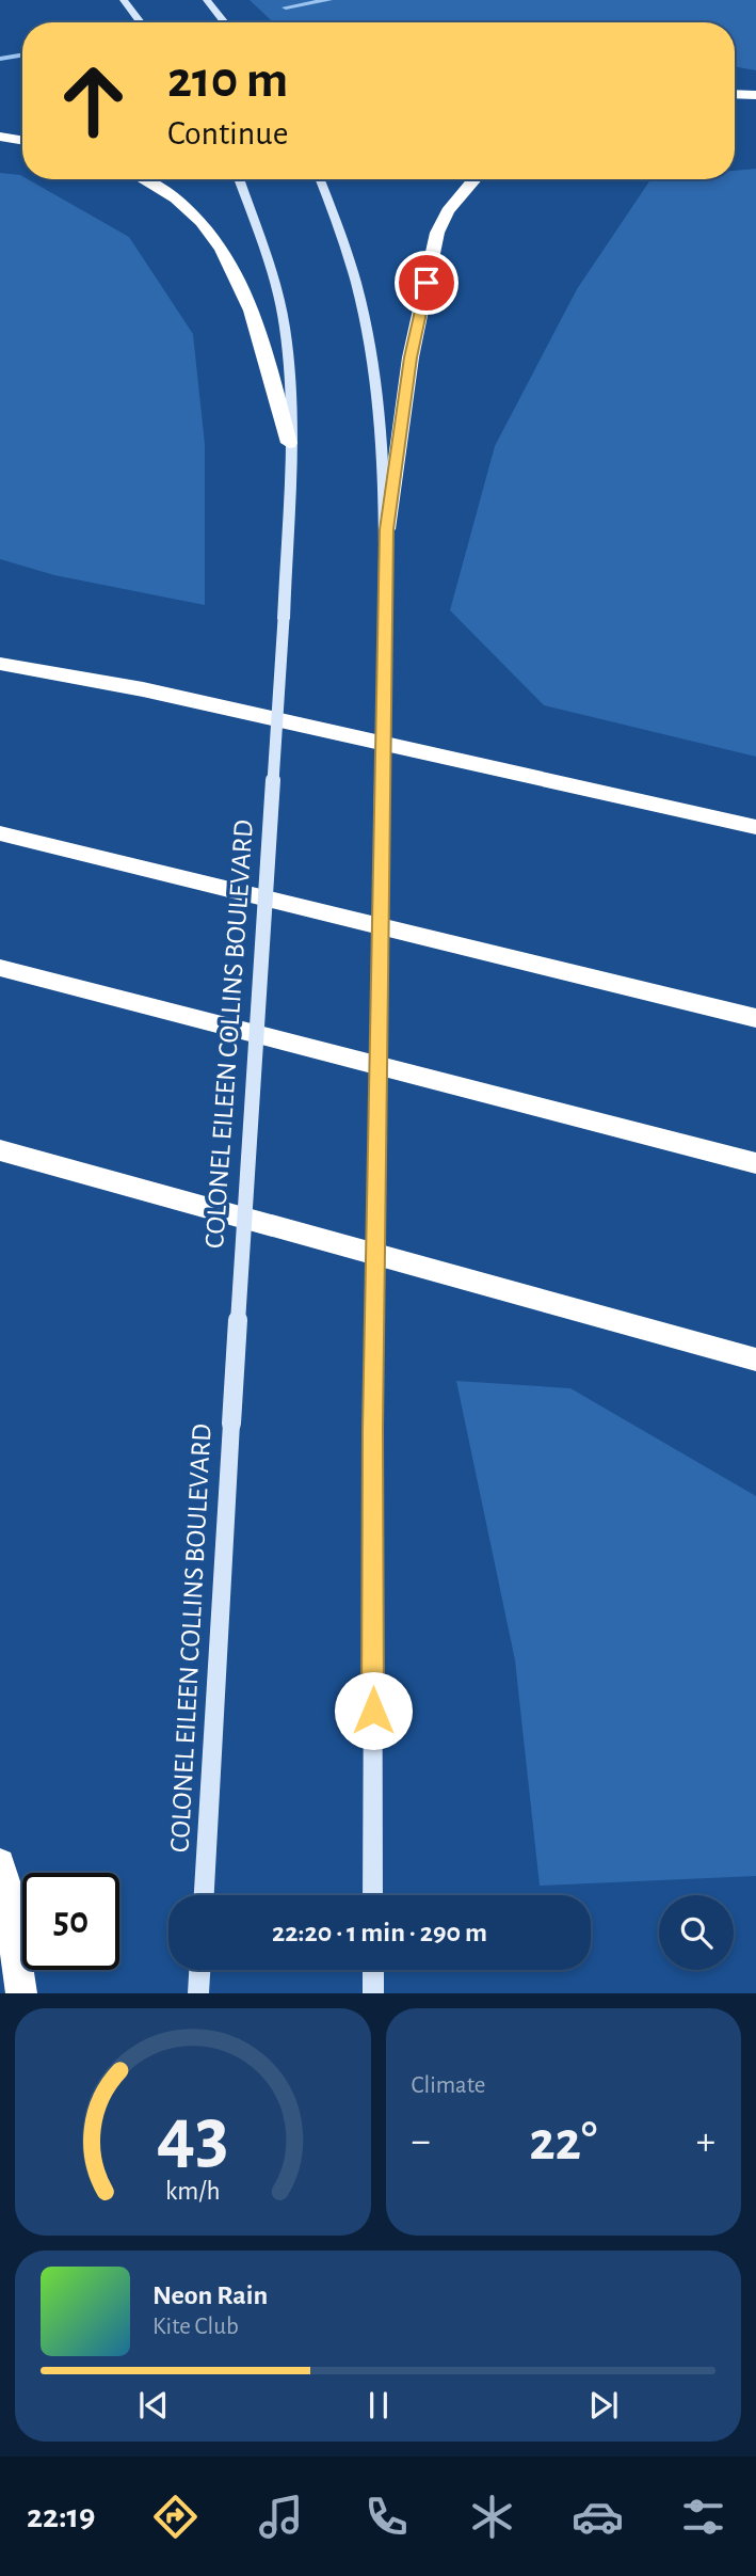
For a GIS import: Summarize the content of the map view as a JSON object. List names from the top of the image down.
{
  "streets": {
    "main road": ["COLONEL EILEEN COLLINS BOULEVARD"]
  },
  "page": {
    "turn": ["210 m", "Continue"],
    "limit": "50",
    "trip": "22:20 · 1 min · 290 m",
    "tile": "Climate",
    "heat": ["−", "22°", "+"],
    "song": ["Neon Rain", "Kite Club"],
    "tabs": "22:19",
    "gauge": ["43", "km/h"]
  }
}
